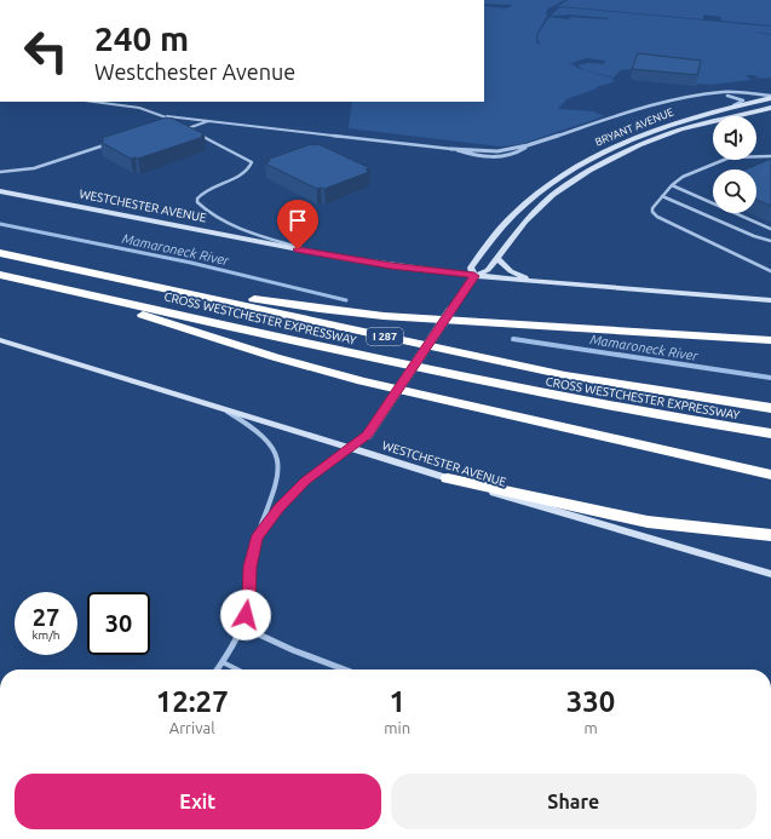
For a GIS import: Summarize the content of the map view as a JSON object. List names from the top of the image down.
{
  "streets": {
    "highway": ["CROSS WESTCHESTER EXPRESSWAY", "I 287"],
    "main road": ["BRYANT AVENUE", "WESTCHESTER AVENUE"]
  },
  "crossings": [
    ["BRYANT AVENUE", "WESTCHESTER AVENUE"]
  ],
  "water": ["Mamaroneck River"],
  "page": {
    "turn": ["240 m", "Westchester Avenue"],
    "speed": "27 km/h",
    "limit": "30",
    "eta": [
      "12:27",
      "Arrival",
      "1",
      "min",
      "330",
      "m"
    ],
    "buttons": ["Exit", "Share"]
  }
}
